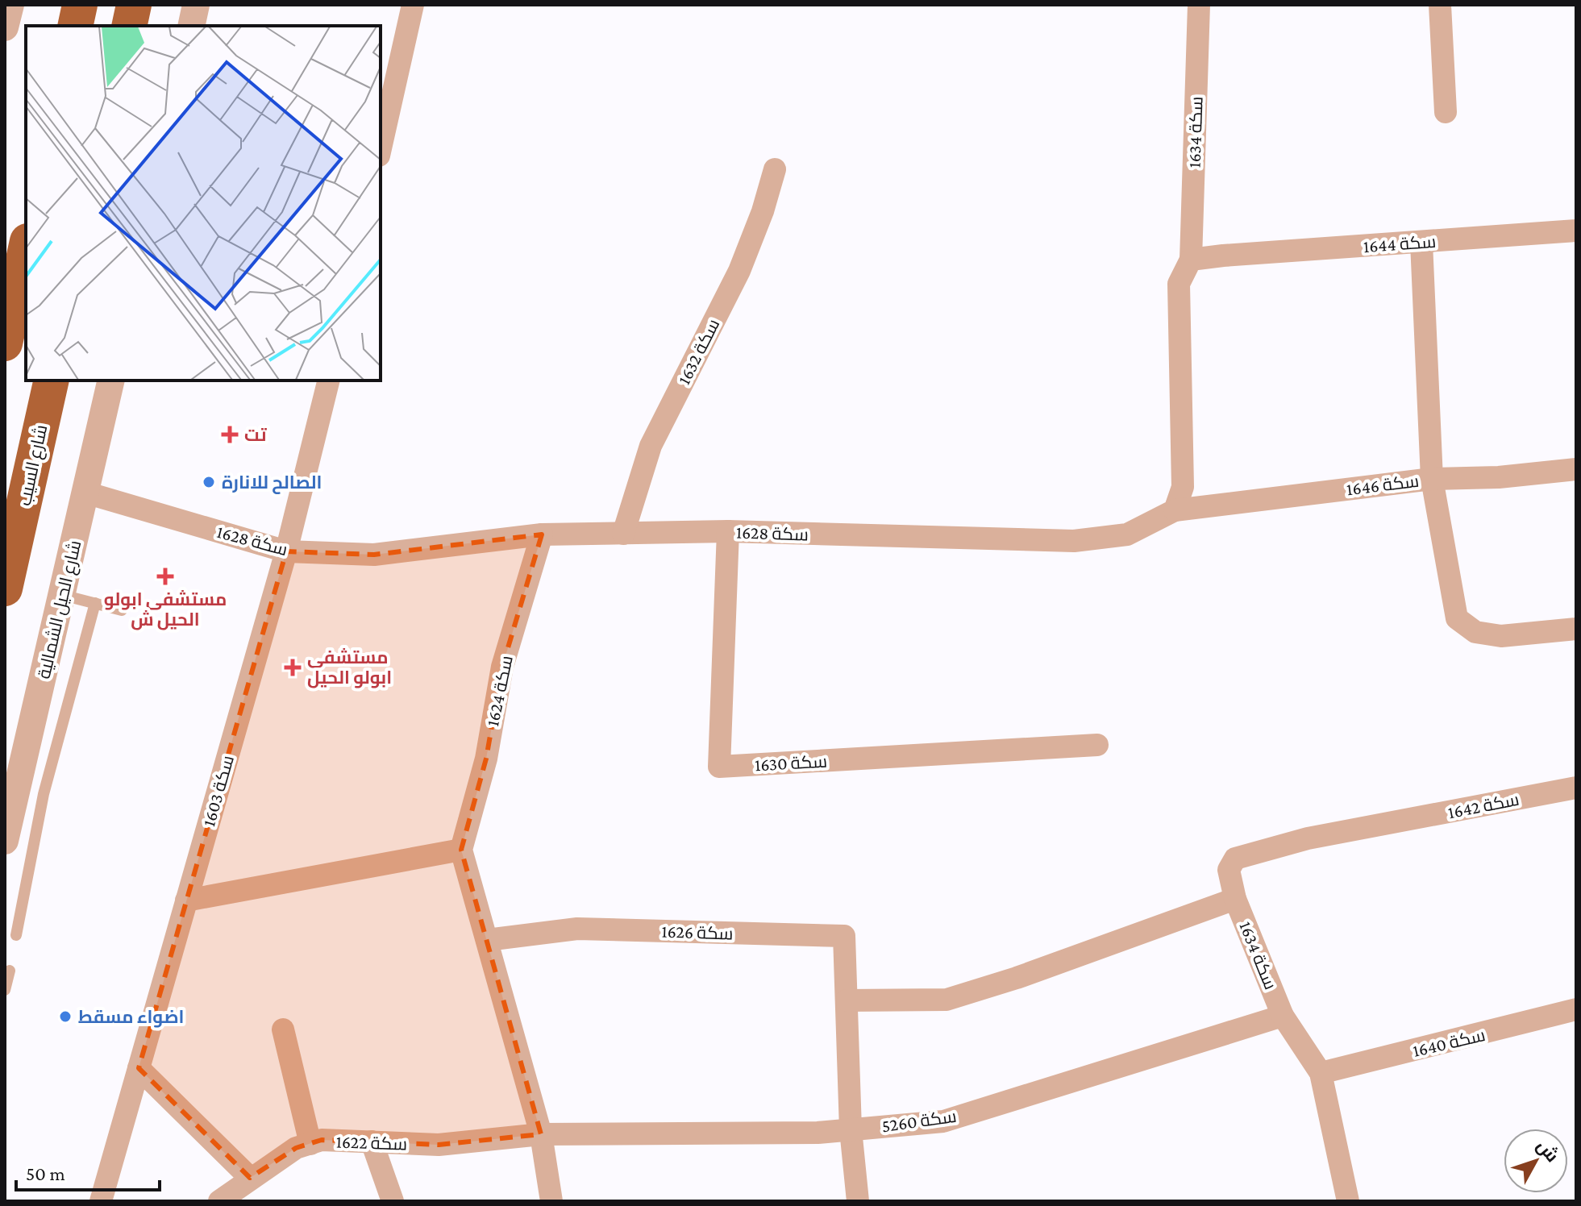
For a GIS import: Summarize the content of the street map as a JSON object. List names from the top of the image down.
{
  "streets": {
    "highway": ["شارع السيب"],
    "street": [
      "سكة 1634",
      "سكة 1644",
      "سكة 1632",
      "سكة 1646",
      "سكة 1628",
      "شارع الحيل الشمالية",
      "سكة 1624",
      "سكة 1630",
      "سكة 1603",
      "سكة 1642",
      "سكة 1626",
      "سكة 1640",
      "سكة 5260",
      "سكة 1622"
    ]
  },
  "crossings": [
    ["سكة 1634", "سكة 1644"],
    ["سكة 1634", "سكة 1642"],
    ["سكة 1634", "سكة 1640"],
    ["سكة 1634", "سكة 5260"],
    ["سكة 1644", "سكة 1646"],
    ["سكة 1632", "سكة 1628"],
    ["سكة 1646", "سكة 1628"],
    ["سكة 1628", "شارع الحيل الشمالية"],
    ["سكة 1628", "سكة 1624"],
    ["سكة 1628", "سكة 1630"],
    ["سكة 1628", "سكة 1603"],
    ["سكة 1626", "سكة 5260"],
    ["سكة 5260", "سكة 1622"]
  ],
  "places": {
    "health": ["تت", "مستشفى ابولو الحيل ش", "مستشفى ابولو الحيل"],
    "other": ["الصالح للانارة", "اضواء مسقط"]
  },
  "scale_bar": "50 m",
  "north": "top right"
}
